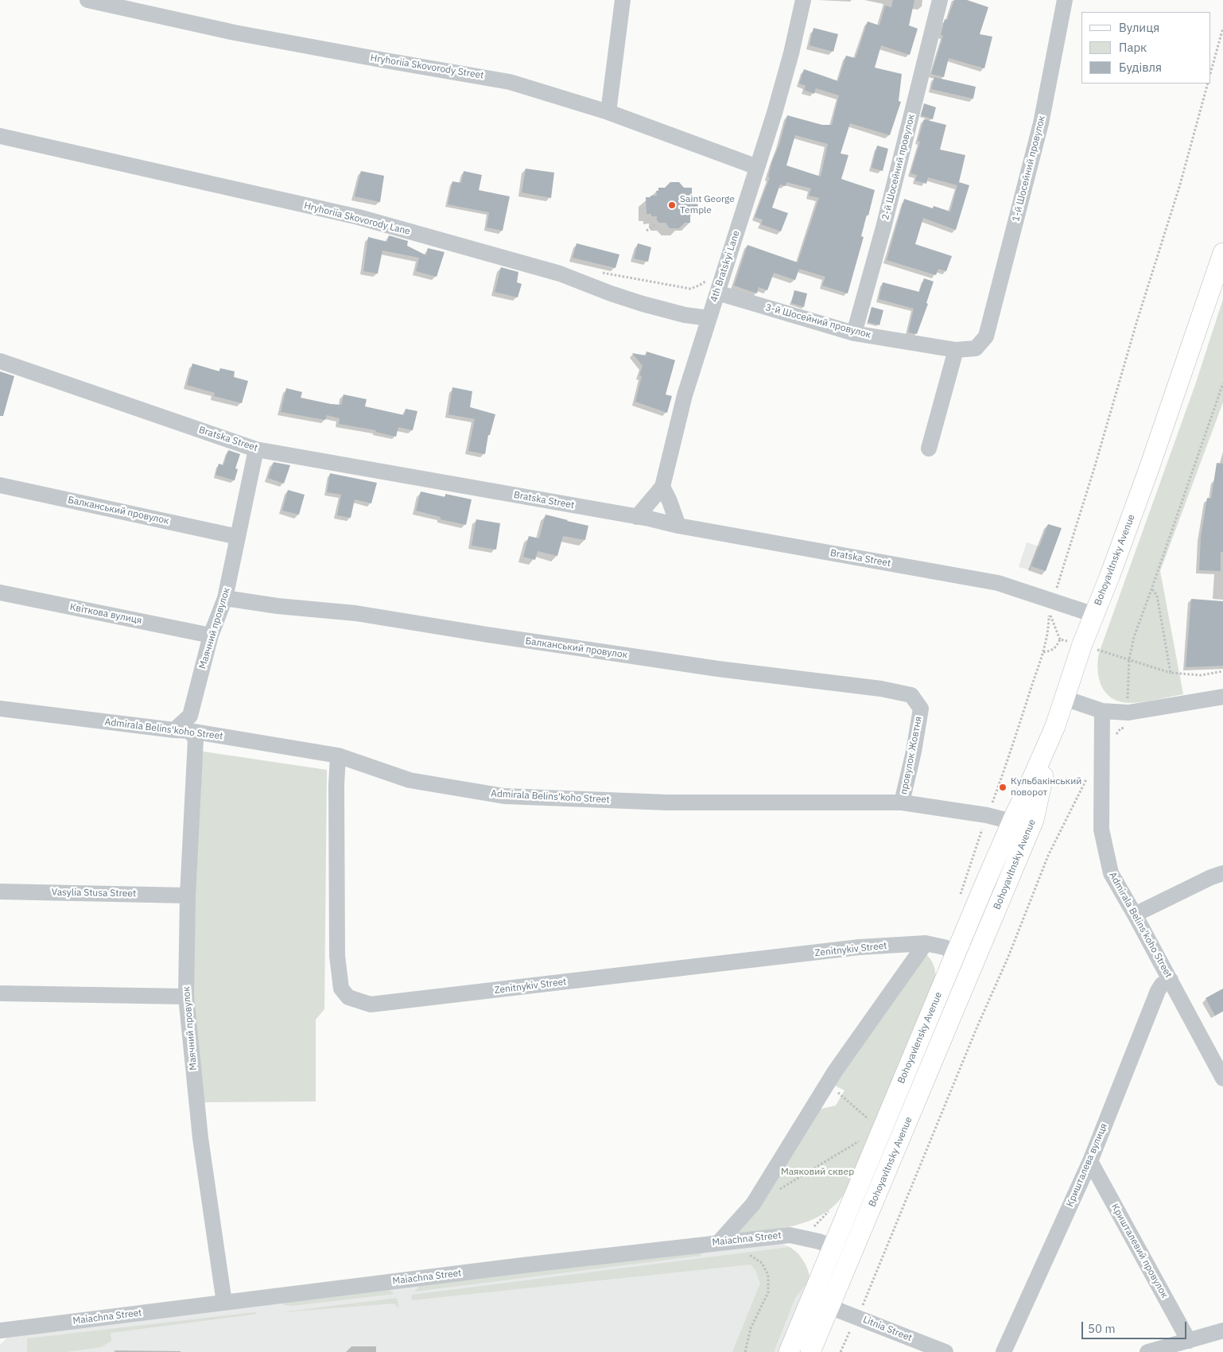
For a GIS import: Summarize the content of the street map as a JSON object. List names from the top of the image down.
{
  "streets": {
    "main road": ["Bohoyavltnsky Avenue", "Bohoyavlensky Avenue"],
    "street": [
      "Hryhoriia Skovorody Street",
      "2-й Шосейний провулок",
      "1-й Шосейний провулок",
      "Hryhoriia Skovorody Lane",
      "4th Bratskyi Lane",
      "3-й Шосейний провулок",
      "Bratska Street",
      "Балканський провулок",
      "Квіткова вулиця",
      "Маячний провулок",
      "Admirala Belins'koho Street",
      "провулок Жовтня",
      "Vasylia Stusa Street",
      "Zenitnykiv Street",
      "Кришталева вулиця",
      "Maiachna Street",
      "Кришталевий провулок",
      "Litnia Street"
    ]
  },
  "crossings": [
    ["Hryhoriia Skovorody Street", "4th Bratskyi Lane"],
    ["2-й Шосейний провулок", "3-й Шосейний провулок"],
    ["1-й Шосейний провулок", "3-й Шосейний провулок"],
    ["Hryhoriia Skovorody Lane", "4th Bratskyi Lane"],
    ["4th Bratskyi Lane", "3-й Шосейний провулок"],
    ["4th Bratskyi Lane", "Bratska Street"],
    ["Bratska Street", "Bohoyavltnsky Avenue"],
    ["Bratska Street", "Маячний провулок"],
    ["Балканський провулок", "Маячний провулок"],
    ["Балканський провулок", "провулок Жовтня"],
    ["Bohoyavltnsky Avenue", "Bohoyavlensky Avenue"],
    ["Bohoyavltnsky Avenue", "Maiachna Street"],
    ["Bohoyavltnsky Avenue", "Litnia Street"],
    ["Квіткова вулиця", "Маячний провулок"],
    ["Маячний провулок", "Admirala Belins'koho Street"],
    ["Маячний провулок", "Vasylia Stusa Street"],
    ["Маячний провулок", "Maiachna Street"],
    ["Admirala Belins'koho Street", "провулок Жовтня"],
    ["Admirala Belins'koho Street", "Zenitnykiv Street"],
    ["Admirala Belins'koho Street", "Bohoyavlensky Avenue"],
    ["Admirala Belins'koho Street", "Кришталева вулиця"],
    ["Zenitnykiv Street", "Bohoyavlensky Avenue"],
    ["Bohoyavlensky Avenue", "Maiachna Street"],
    ["Кришталева вулиця", "Кришталевий провулок"]
  ],
  "parks": ["Маяковий сквер"],
  "places": ["Saint George Temple", "Кульбакінський поворот"],
  "legend": ["Вулиця", "Парк", "Будівля"],
  "scale_bar": "50 m"
}
